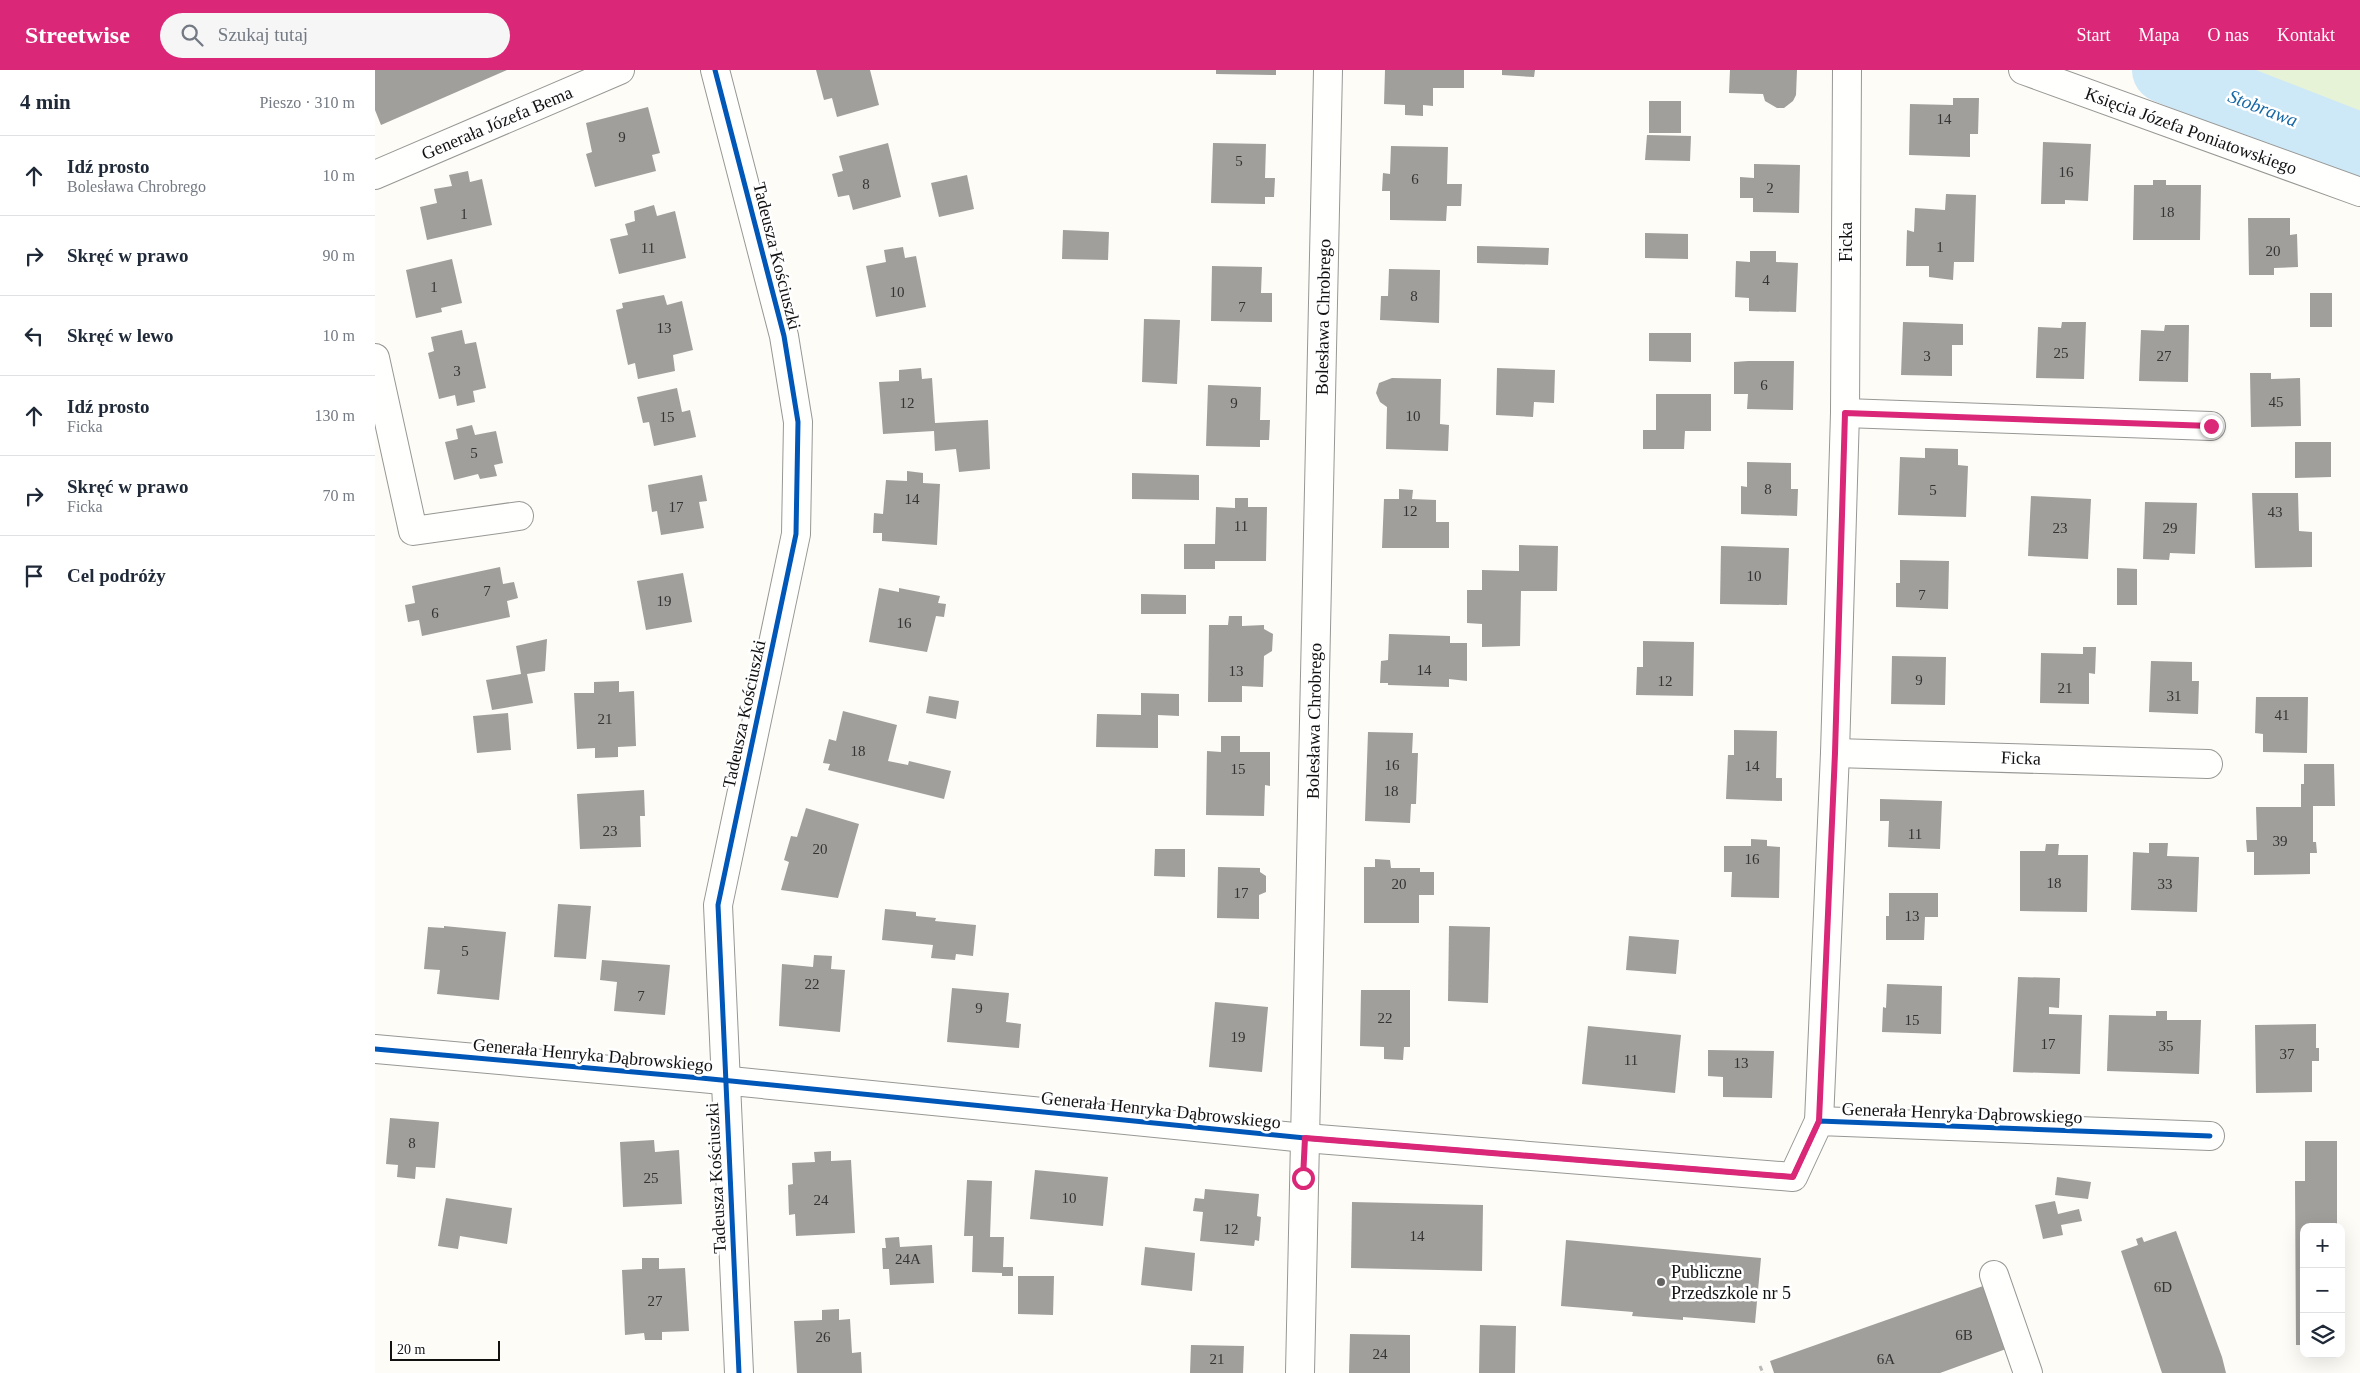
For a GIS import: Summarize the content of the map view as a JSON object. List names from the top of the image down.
{
  "streets": {
    "street": [
      "Generała Józefa Bema",
      "Księcia Józefa Poniatowskiego",
      "Ficka",
      "Tadeusza Kościuszki",
      "Bolesława Chrobrego",
      "Generała Henryka Dąbrowskiego"
    ]
  },
  "crossings": [
    ["Ficka", "Generała Henryka Dąbrowskiego"],
    ["Tadeusza Kościuszki", "Generała Henryka Dąbrowskiego"],
    ["Bolesława Chrobrego", "Generała Henryka Dąbrowskiego"]
  ],
  "water": ["Stobrawa"],
  "places": ["Publiczne Przedszkole nr 5"],
  "house_numbers": [
    "14",
    "9",
    "5",
    "16",
    "6",
    "8",
    "2",
    "18",
    "1",
    "1",
    "11",
    "20",
    "4",
    "1",
    "10",
    "8",
    "7",
    "13",
    "25",
    "3",
    "27",
    "3",
    "6",
    "45",
    "12",
    "9",
    "10",
    "15",
    "5",
    "8",
    "5",
    "14",
    "17",
    "12",
    "43",
    "11",
    "23",
    "29",
    "10",
    "7",
    "7",
    "19",
    "6",
    "16",
    "14",
    "13",
    "9",
    "12",
    "21",
    "31",
    "41",
    "21",
    "18",
    "16",
    "14",
    "15",
    "18",
    "23",
    "11",
    "39",
    "20",
    "16",
    "18",
    "20",
    "33",
    "17",
    "13",
    "5",
    "22",
    "7",
    "9",
    "22",
    "15",
    "19",
    "17",
    "35",
    "37",
    "11",
    "13",
    "8",
    "25",
    "10",
    "24",
    "12",
    "14",
    "24A",
    "6D",
    "27",
    "6B",
    "26",
    "24",
    "21",
    "6A"
  ],
  "scale_bar": "20 m",
  "page": {
    "header": "Streetwise",
    "search": "Szukaj tutaj",
    "nav": [
      "Start",
      "Mapa",
      "O nas",
      "Kontakt"
    ],
    "heading": ["4 min", "Pieszo · 310 m"],
    "list": [
      ["Idź prosto", "Bolesława Chrobrego", "10 m"],
      ["Skręć w prawo", "90 m"],
      ["Skręć w lewo", "10 m"],
      ["Idź prosto", "Ficka", "130 m"],
      ["Skręć w prawo", "Ficka", "70 m"],
      "Cel podróży"
    ],
    "map_buttons": ["+", "−"],
    "scale": "20 m"
  }
}
